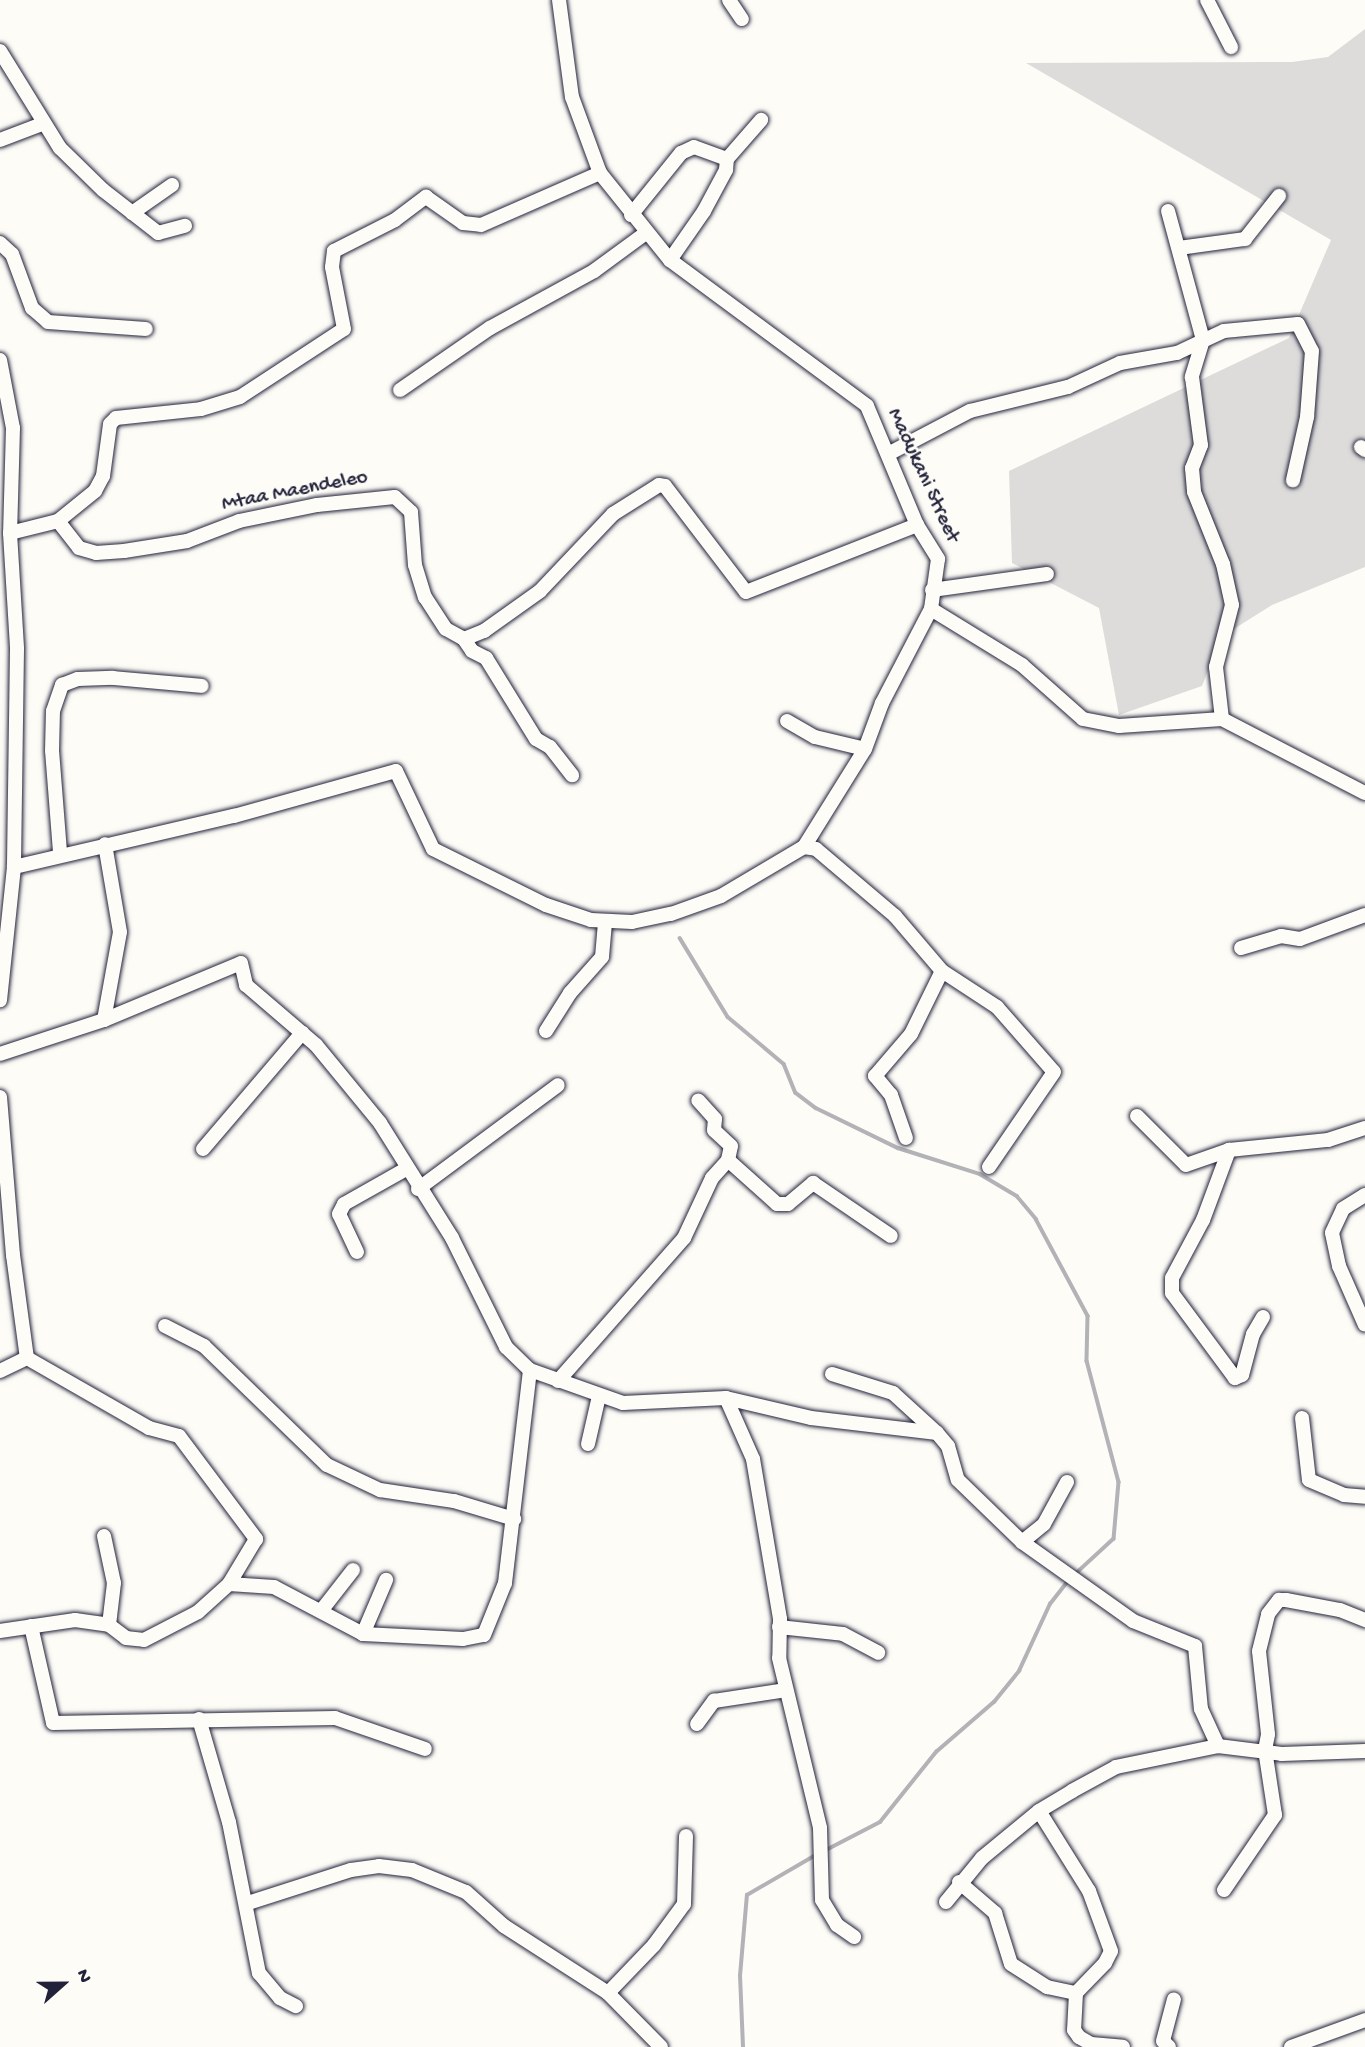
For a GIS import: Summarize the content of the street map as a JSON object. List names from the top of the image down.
{
  "streets": {
    "street": ["Madukani Street", "Mtaa Maendeleo"]
  },
  "north": "right"
}
